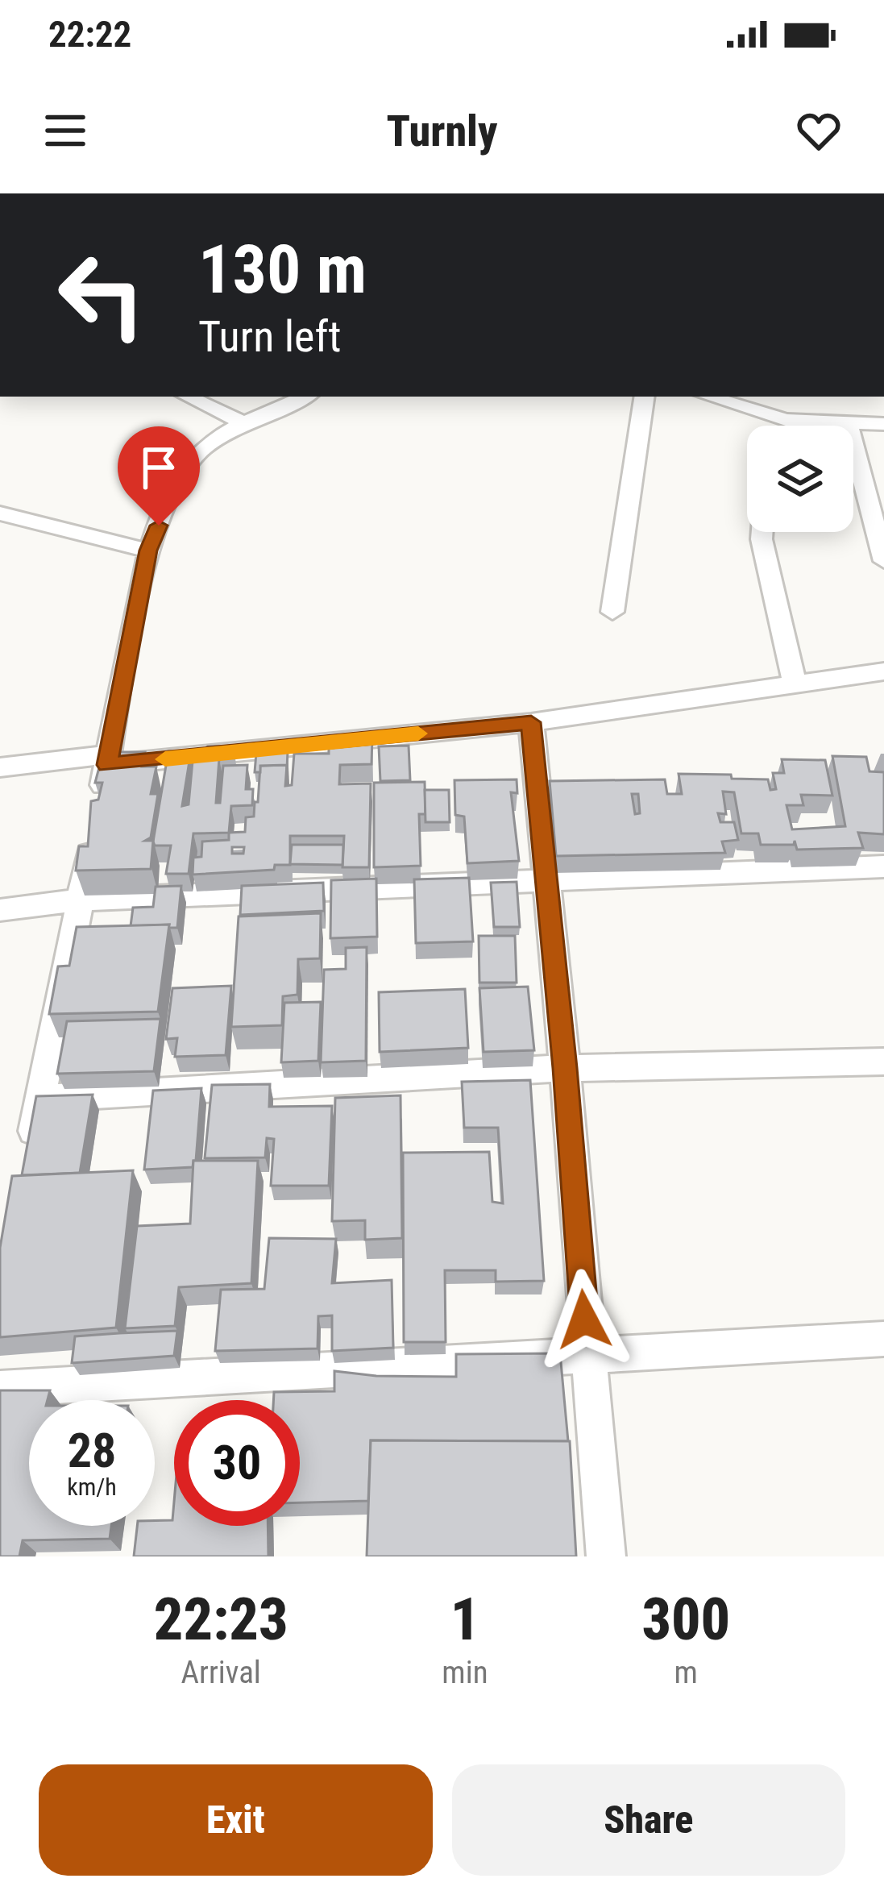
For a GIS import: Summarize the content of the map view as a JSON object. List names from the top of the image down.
{
  "page": {
    "status": "22:22",
    "header": "Turnly",
    "turn": ["130 m", "Turn left"],
    "speed": "28 km/h",
    "limit": "30",
    "eta": [
      "22:23",
      "Arrival",
      "1",
      "min",
      "300",
      "m"
    ],
    "buttons": ["Exit", "Share"]
  }
}
